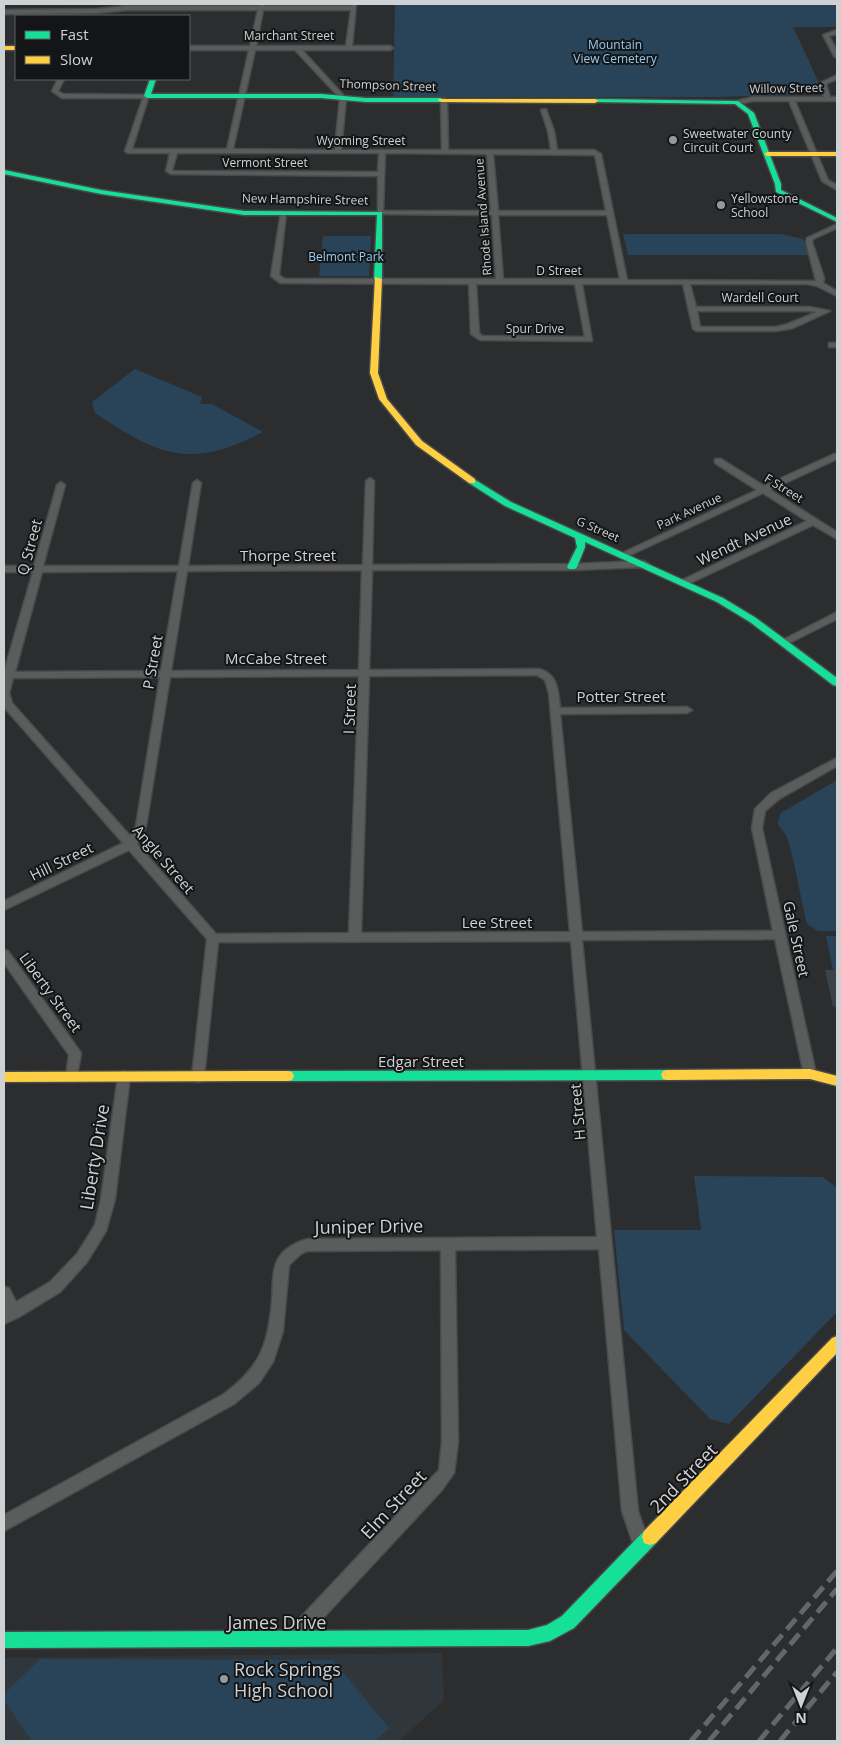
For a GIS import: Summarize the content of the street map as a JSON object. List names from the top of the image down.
{
  "streets": {
    "street": [
      "Marchant Street",
      "Thompson Street",
      "Willow Street",
      "Wyoming Street",
      "Vermont Street",
      "New Hampshire Street",
      "Rhode Island Avenue",
      "D Street",
      "Wardell Court",
      "Spur Drive",
      "F Street",
      "Park Avenue",
      "G Street",
      "Wendt Avenue",
      "Q Street",
      "Thorpe Street",
      "McCabe Street",
      "P Street",
      "Potter Street",
      "I Street",
      "Angle Street",
      "Hill Street",
      "Lee Street",
      "Gale Street",
      "Liberty Street",
      "Edgar Street",
      "H Street",
      "Liberty Drive",
      "Juniper Drive",
      "2nd Street",
      "Elm Street",
      "James Drive"
    ]
  },
  "crossings": [
    ["Thompson Street", "Willow Street"],
    ["Thompson Street", "Wyoming Street"],
    ["Wyoming Street", "Vermont Street"],
    ["Wyoming Street", "New Hampshire Street"],
    ["Wyoming Street", "Rhode Island Avenue"],
    ["New Hampshire Street", "Rhode Island Avenue"],
    ["New Hampshire Street", "D Street"],
    ["Rhode Island Avenue", "D Street"],
    ["Rhode Island Avenue", "Spur Drive"],
    ["D Street", "Wardell Court"],
    ["D Street", "Spur Drive"],
    ["D Street", "G Street"],
    ["F Street", "Park Avenue"],
    ["F Street", "Wendt Avenue"],
    ["Park Avenue", "G Street"],
    ["G Street", "Wendt Avenue"],
    ["G Street", "Thorpe Street"],
    ["Q Street", "Thorpe Street"],
    ["Q Street", "McCabe Street"],
    ["Q Street", "Angle Street"],
    ["Thorpe Street", "P Street"],
    ["Thorpe Street", "I Street"],
    ["McCabe Street", "P Street"],
    ["McCabe Street", "I Street"],
    ["McCabe Street", "Angle Street"],
    ["McCabe Street", "H Street"],
    ["P Street", "Angle Street"],
    ["P Street", "Hill Street"],
    ["Potter Street", "H Street"],
    ["I Street", "Lee Street"],
    ["Angle Street", "Hill Street"],
    ["Angle Street", "Lee Street"],
    ["Lee Street", "Gale Street"],
    ["Lee Street", "H Street"],
    ["Gale Street", "Edgar Street"],
    ["Liberty Street", "Edgar Street"],
    ["Edgar Street", "H Street"],
    ["Edgar Street", "Liberty Drive"],
    ["H Street", "Juniper Drive"],
    ["H Street", "2nd Street"],
    ["Juniper Drive", "Elm Street"],
    ["2nd Street", "James Drive"],
    ["Elm Street", "James Drive"]
  ],
  "parks": ["Mountain View Cemetery", "Belmont Park"],
  "places": ["Sweetwater County Circuit Court", "Yellowstone School", "Rock Springs High School"],
  "legend": ["Fast", "Slow"],
  "north": "bottom"
}
